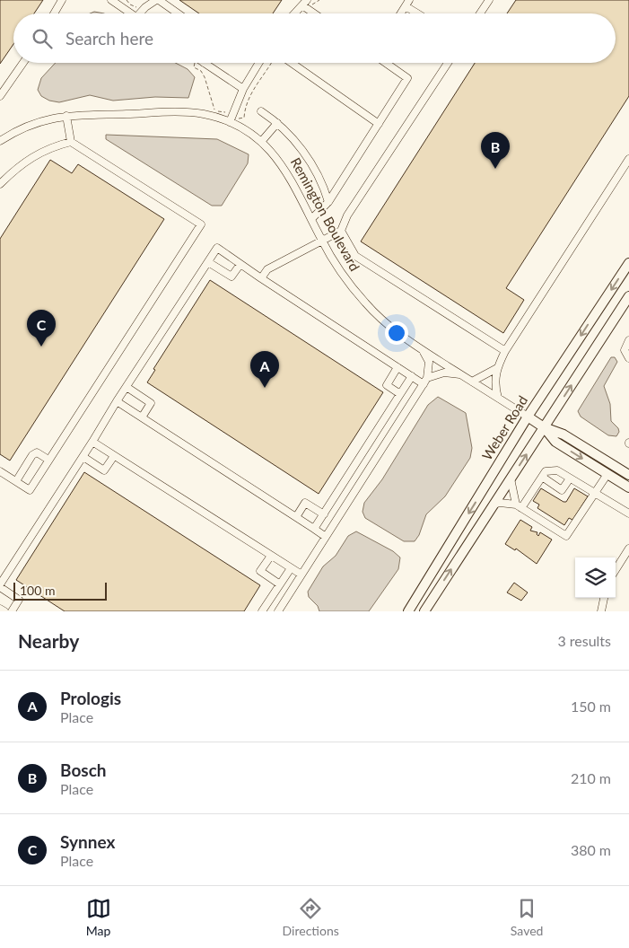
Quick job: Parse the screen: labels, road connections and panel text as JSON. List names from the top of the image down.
{
  "streets": {
    "main road": ["Remington Boulevard", "Weber Road"]
  },
  "crossings": [
    ["Remington Boulevard", "Weber Road"]
  ],
  "scale_bar": "100 m",
  "page": {
    "search": "Search here",
    "pins": ["B", "C", "A"],
    "scale": "100 m",
    "heading": ["Nearby", "3 results"],
    "list": [
      {
        "mark": "A",
        "name": "Prologis",
        "note": "Place",
        "value": "150 m"
      },
      {
        "mark": "B",
        "name": "Bosch",
        "note": "Place",
        "value": "210 m"
      },
      {
        "mark": "C",
        "name": "Synnex",
        "note": "Place",
        "value": "380 m"
      }
    ],
    "nav": ["Map", "Directions", "Saved"]
  }
}
